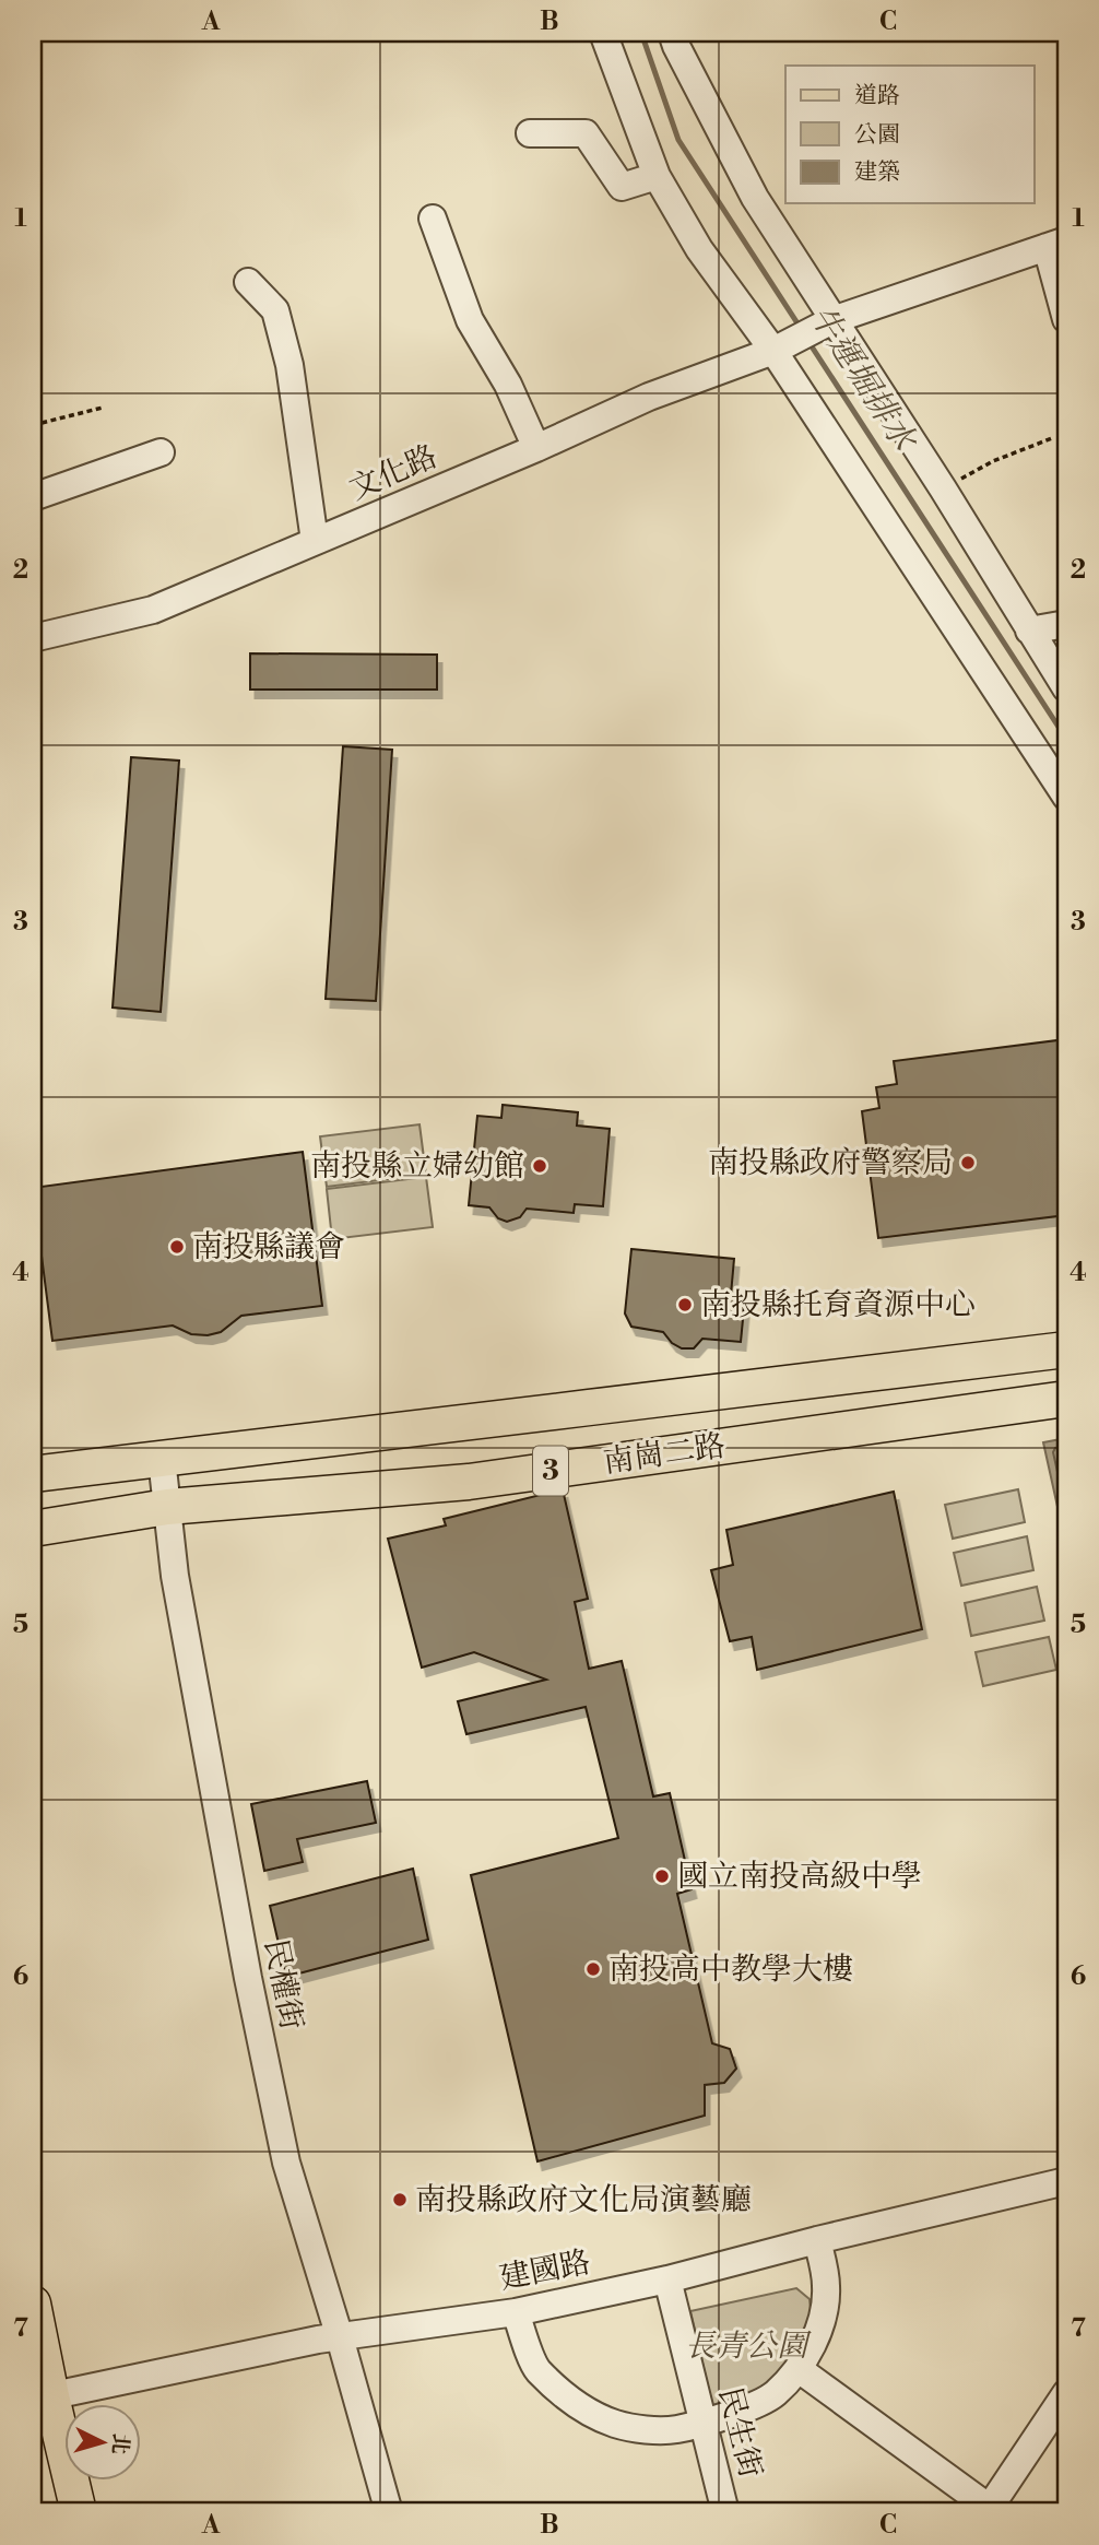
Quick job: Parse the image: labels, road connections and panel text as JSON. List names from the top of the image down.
{
  "streets": {
    "main road": ["南崗二路", "3"],
    "street": [
      "文化路",
      "民權街",
      "建國路",
      "民生街"
    ]
  },
  "crossings": [
    ["南崗二路", "民權街"],
    ["民權街", "建國路"],
    ["建國路", "民生街"]
  ],
  "water": ["牛運堀排水"],
  "parks": ["長青公園"],
  "places": [
    "南投縣政府警察局",
    "南投縣立婦幼館",
    "南投縣議會",
    "南投縣托育資源中心",
    "國立南投高級中學",
    "南投高中教學大樓",
    "南投縣政府文化局演藝廳"
  ],
  "legend": ["道路", "公園", "建築"],
  "north": "right",
  "grid": {
    "columns": ["A", "B", "C"],
    "rows": [
      "1",
      "2",
      "3",
      "4",
      "5",
      "6",
      "7"
    ]
  }
}
